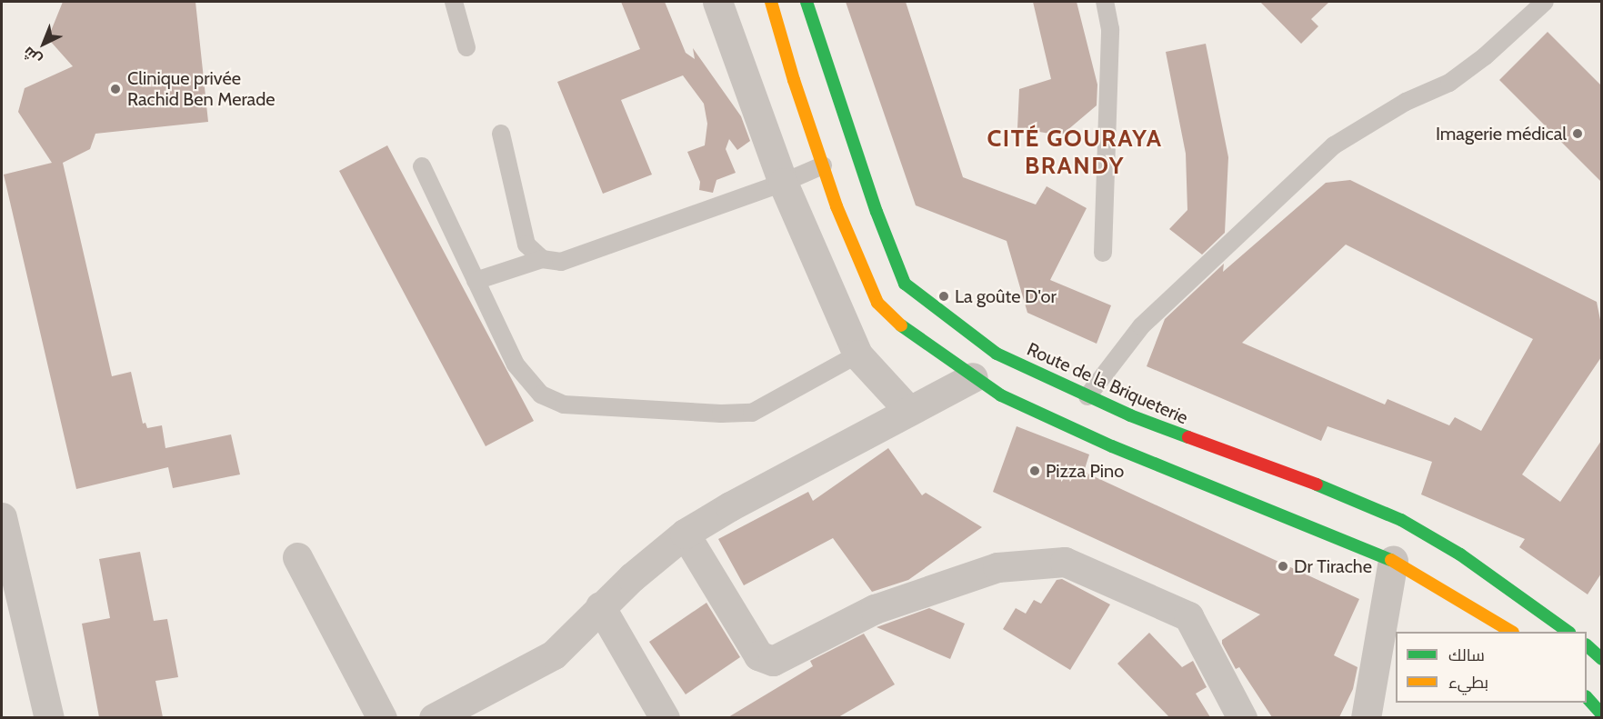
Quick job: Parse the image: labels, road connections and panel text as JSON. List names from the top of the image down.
{
  "streets": {
    "street": ["Route de la Briqueterie"]
  },
  "districts": ["CITÉ GOURAYA BRANDY"],
  "places": [
    "Clinique privée Rachid Ben Merade",
    "Imagerie médical",
    "La goûte D'or",
    "Pizza Pino",
    "Dr Tirache"
  ],
  "legend": ["سالك", "بطيء"],
  "north": "bottom left"
}
